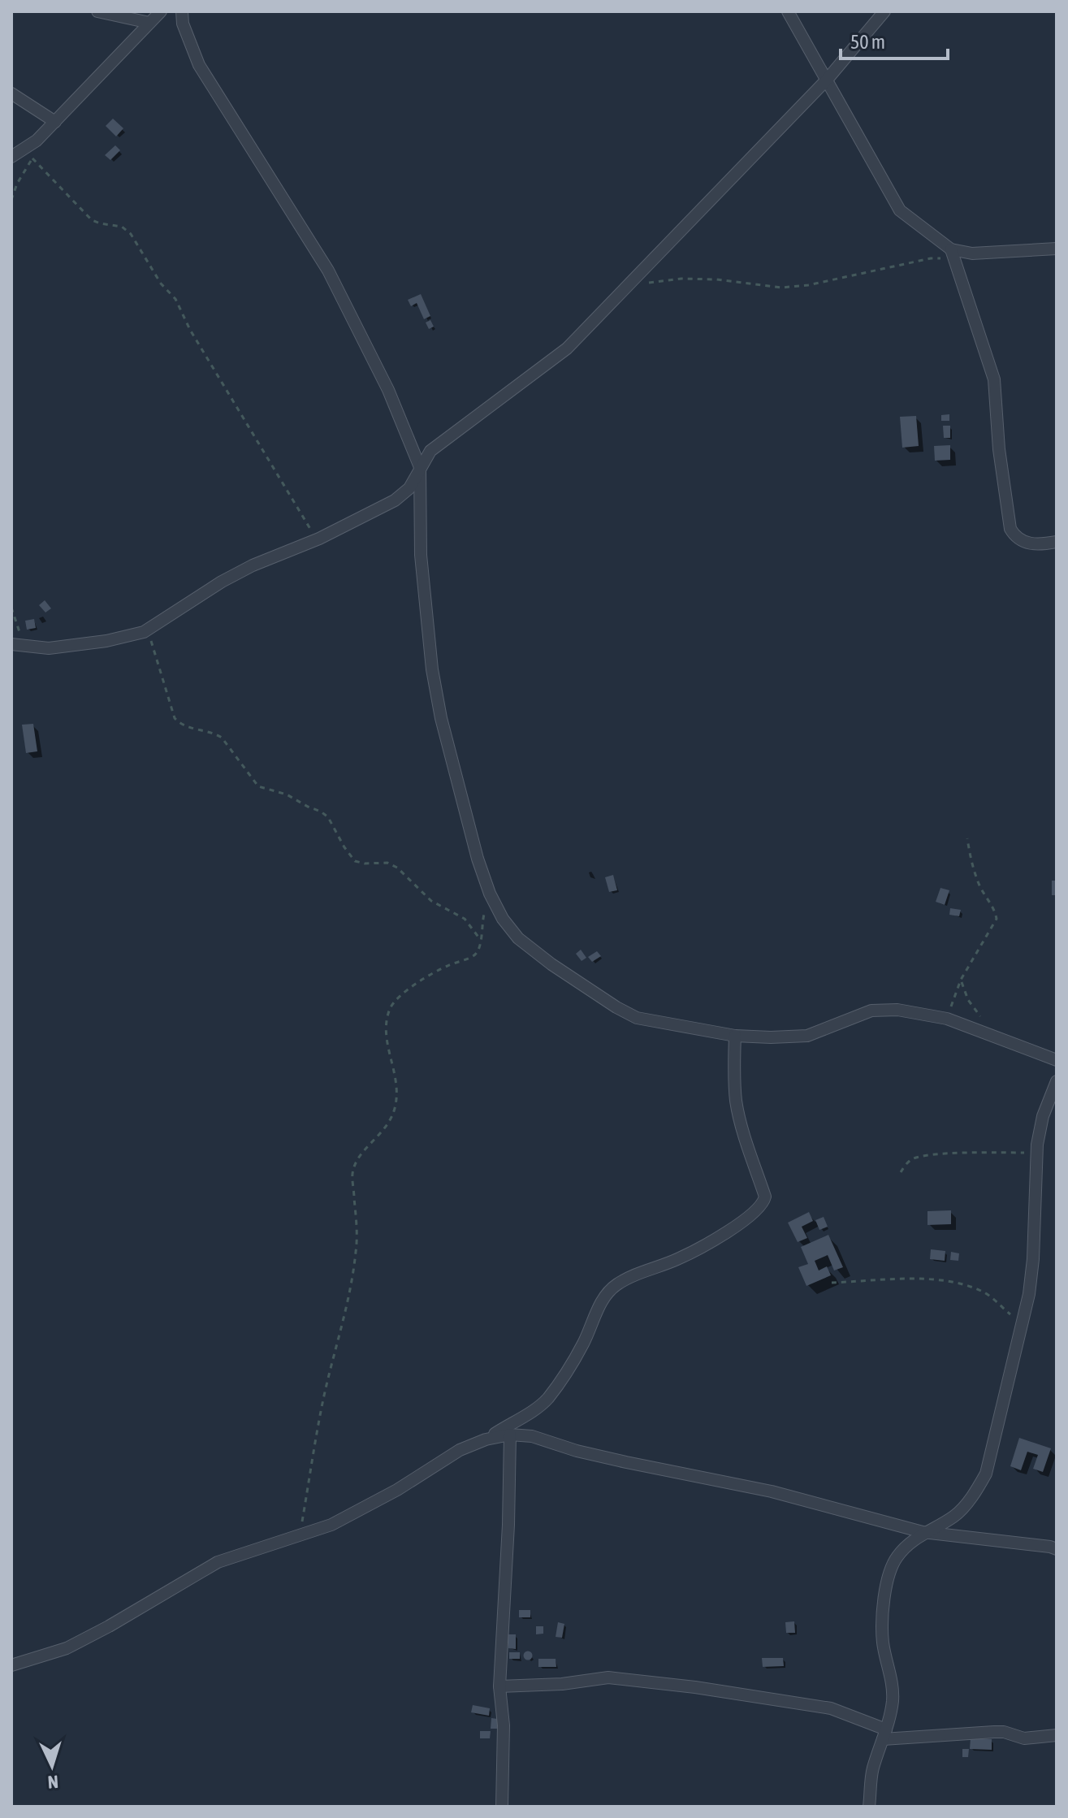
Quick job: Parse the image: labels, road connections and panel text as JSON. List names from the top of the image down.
{
  "scale_bar": "50 m",
  "north": "bottom"
}
